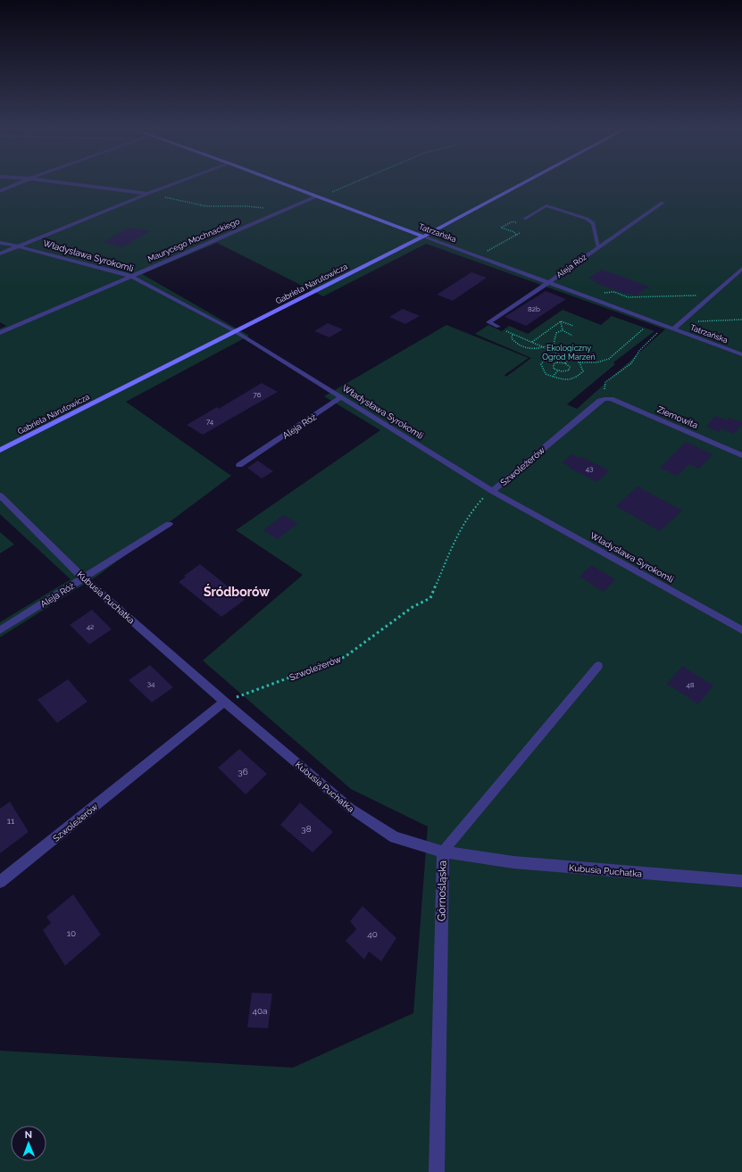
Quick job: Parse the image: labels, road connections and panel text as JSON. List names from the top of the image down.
{
  "streets": {
    "street": [
      "Tatrzańska",
      "Maurycego Mochnackiego",
      "Władysława Syrokomli",
      "Aleja Róż",
      "Gabriela Narutowicza",
      "Ziemowita",
      "Szwoleżerów",
      "Kubusia Puchatka",
      "Górnośląska"
    ]
  },
  "crossings": [
    ["Tatrzańska", "Maurycego Mochnackiego"],
    ["Tatrzańska", "Aleja Róż"],
    ["Tatrzańska", "Gabriela Narutowicza"],
    ["Maurycego Mochnackiego", "Władysława Syrokomli"],
    ["Władysława Syrokomli", "Aleja Róż"],
    ["Władysława Syrokomli", "Gabriela Narutowicza"],
    ["Władysława Syrokomli", "Szwoleżerów"],
    ["Aleja Róż", "Kubusia Puchatka"],
    ["Ziemowita", "Szwoleżerów"],
    ["Szwoleżerów", "Kubusia Puchatka"],
    ["Kubusia Puchatka", "Górnośląska"]
  ],
  "districts": ["Śródborów"],
  "parks": ["Ekologiczny Ogród Marzeń"],
  "house_numbers": [
    "82b",
    "76",
    "74",
    "43",
    "42",
    "34",
    "48",
    "36",
    "11",
    "38",
    "10",
    "40",
    "40a"
  ],
  "north": "top"
}
